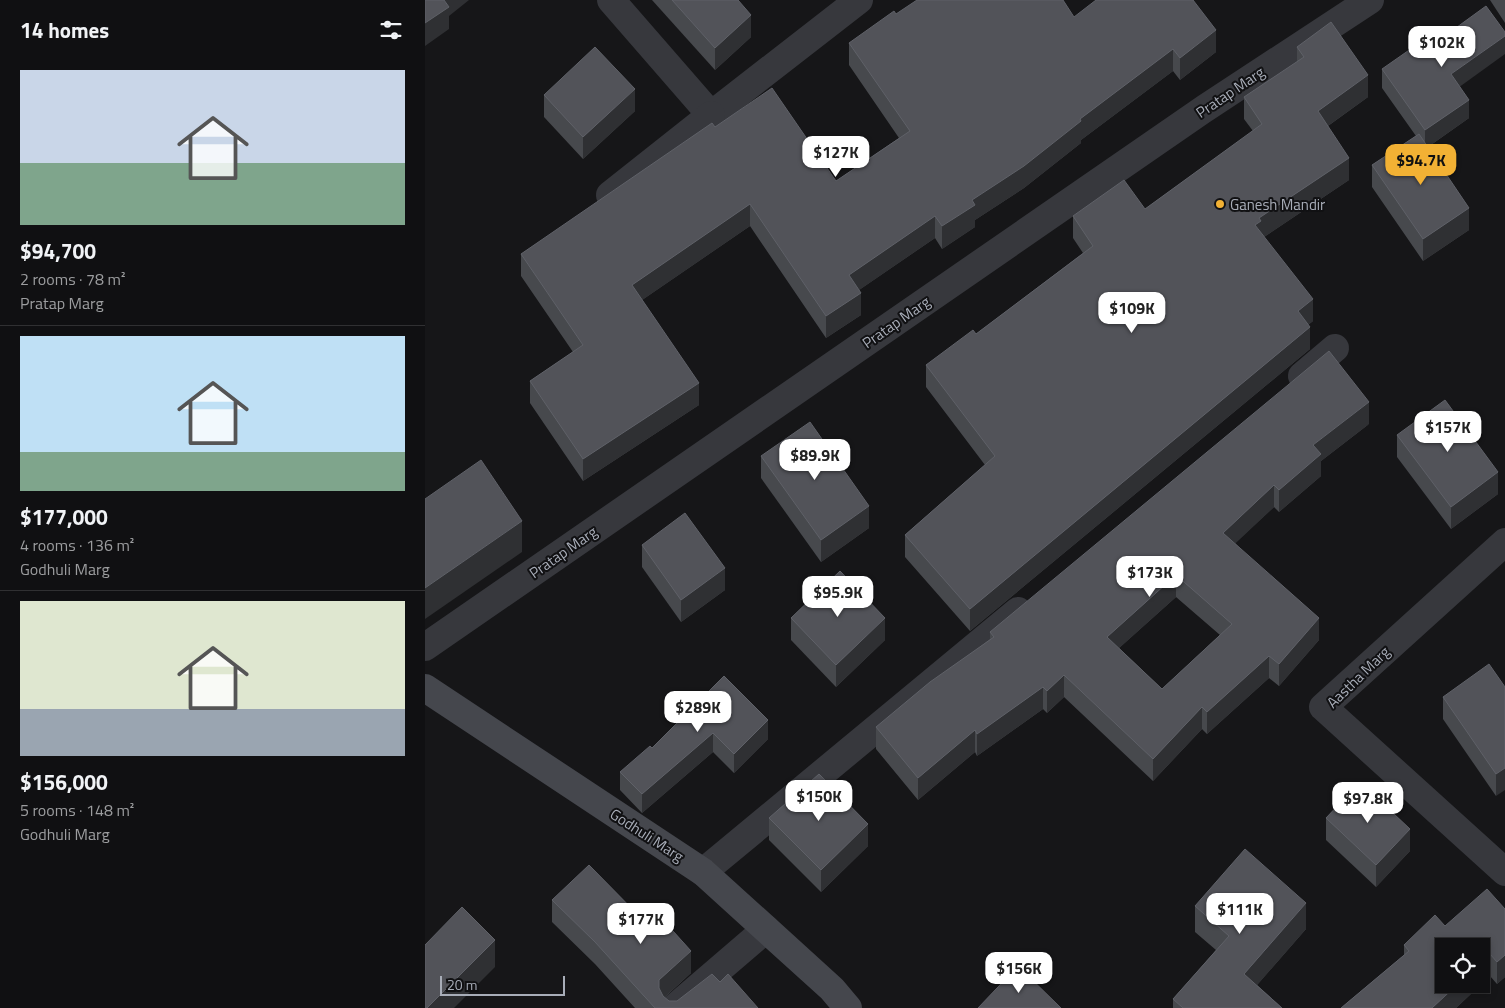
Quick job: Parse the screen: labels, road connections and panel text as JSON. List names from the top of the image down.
{
  "streets": {
    "main road": ["Godhuli Marg"],
    "street": ["Pratap Marg", "Aastha Marg"]
  },
  "places": ["Ganesh Mandir"],
  "scale_bar": "20 m",
  "page": {
    "heading": "14 homes",
    "price": [
      "$102K",
      "$127K",
      "$94.7K",
      "$109K",
      "$157K",
      "$89.9K",
      "$173K",
      "$95.9K",
      "$289K",
      "$150K",
      "$97.8K",
      "$111K",
      "$177K",
      "$156K"
    ],
    "list": [
      {
        "name": "$94,700",
        "note": "2 rooms · 78 m² · Pratap Marg"
      },
      {
        "name": "$177,000",
        "note": "4 rooms · 136 m² · Godhuli Marg"
      },
      {
        "name": "$156,000",
        "note": "5 rooms · 148 m² · Godhuli Marg"
      }
    ],
    "scale": "20 m"
  }
}
